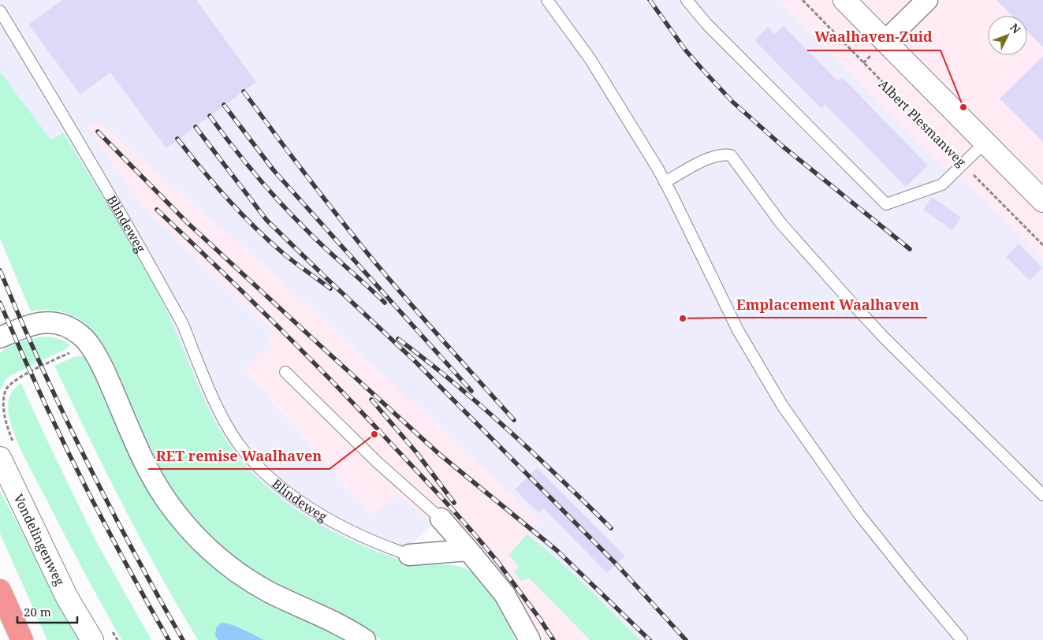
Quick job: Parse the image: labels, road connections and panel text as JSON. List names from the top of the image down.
{
  "streets": {
    "street": ["Blindeweg", "Vondelingenweg"],
    "path": ["Albert Plesmanweg"]
  },
  "places": ["Waalhaven-Zuid", "Emplacement Waalhaven", "RET remise Waalhaven"],
  "scale_bar": "20 m",
  "north": "top right"
}
